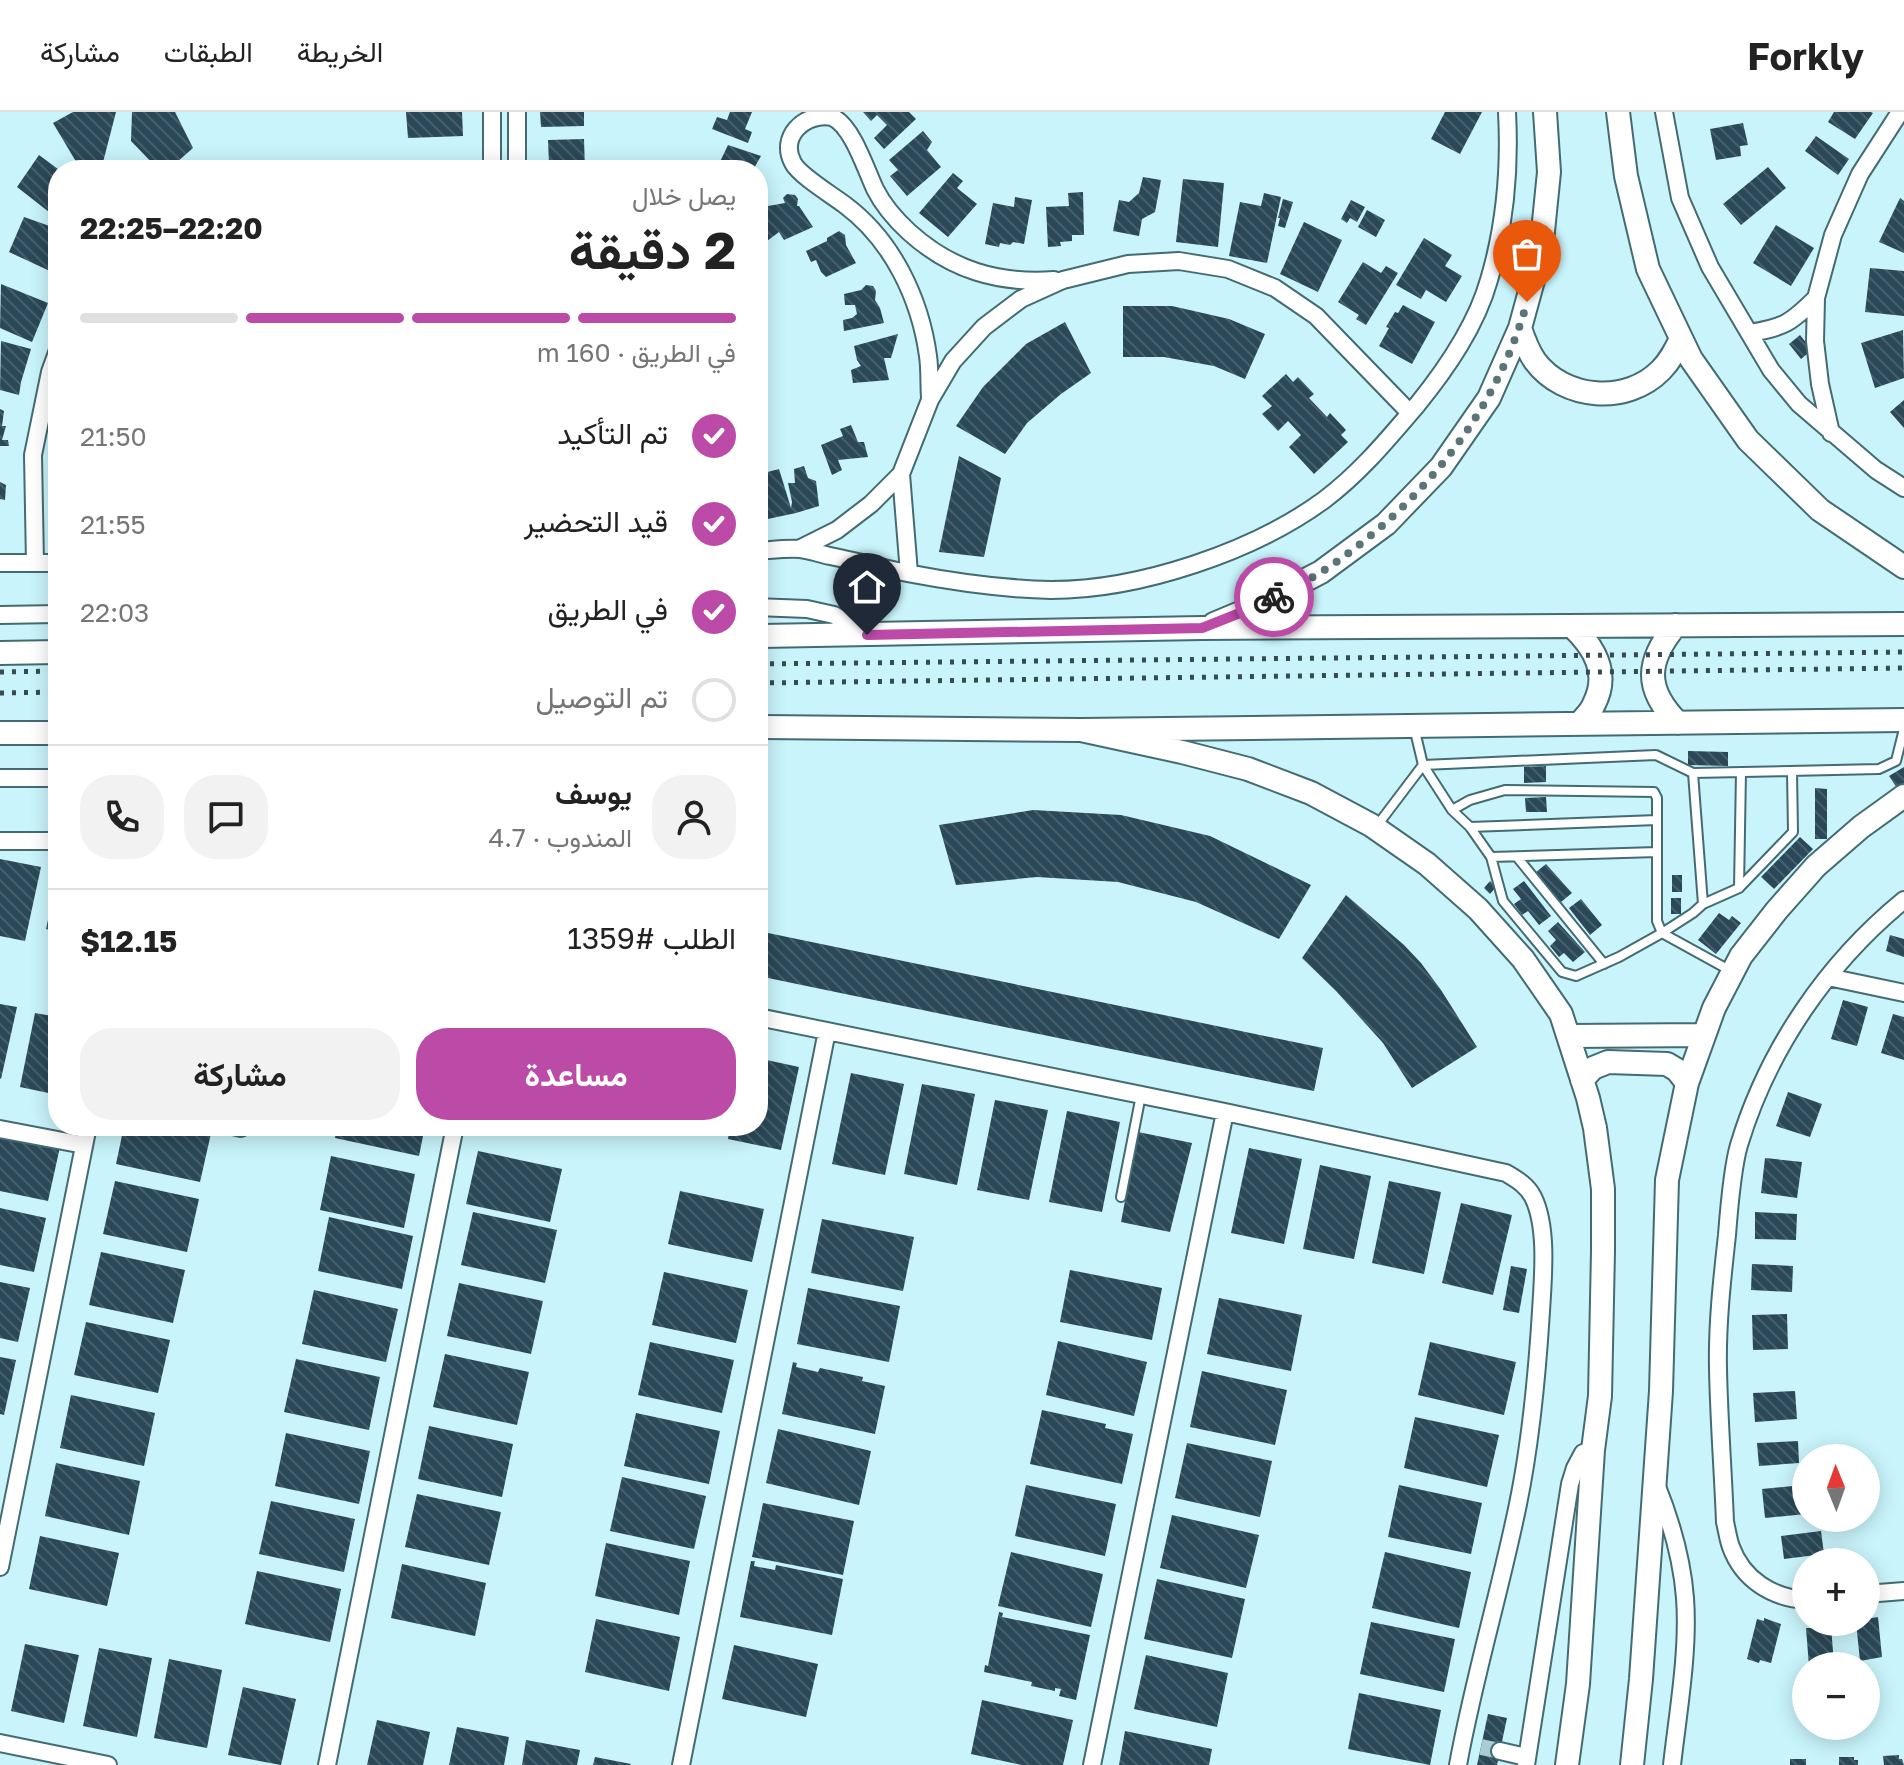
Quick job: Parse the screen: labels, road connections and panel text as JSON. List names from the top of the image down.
{
  "north": "top",
  "page": {
    "header": "Forkly",
    "nav": ["الخريطة", "الطبقات", "مشاركة"],
    "heading": ["2 دقيقة", "يصل خلال", "22:20–22:25"],
    "panel": [
      "يوسف",
      "المندوب · 4.7",
      "الطلب #1359",
      "$12.15"
    ],
    "bar": "في الطريق · 160 m",
    "list": [
      ["تم التأكيد", "21:50"],
      ["قيد التحضير", "21:55"],
      ["في الطريق", "22:03"],
      "تم التوصيل"
    ],
    "buttons": ["مساعدة", "مشاركة"],
    "map_buttons": ["+", "−"]
  }
}
